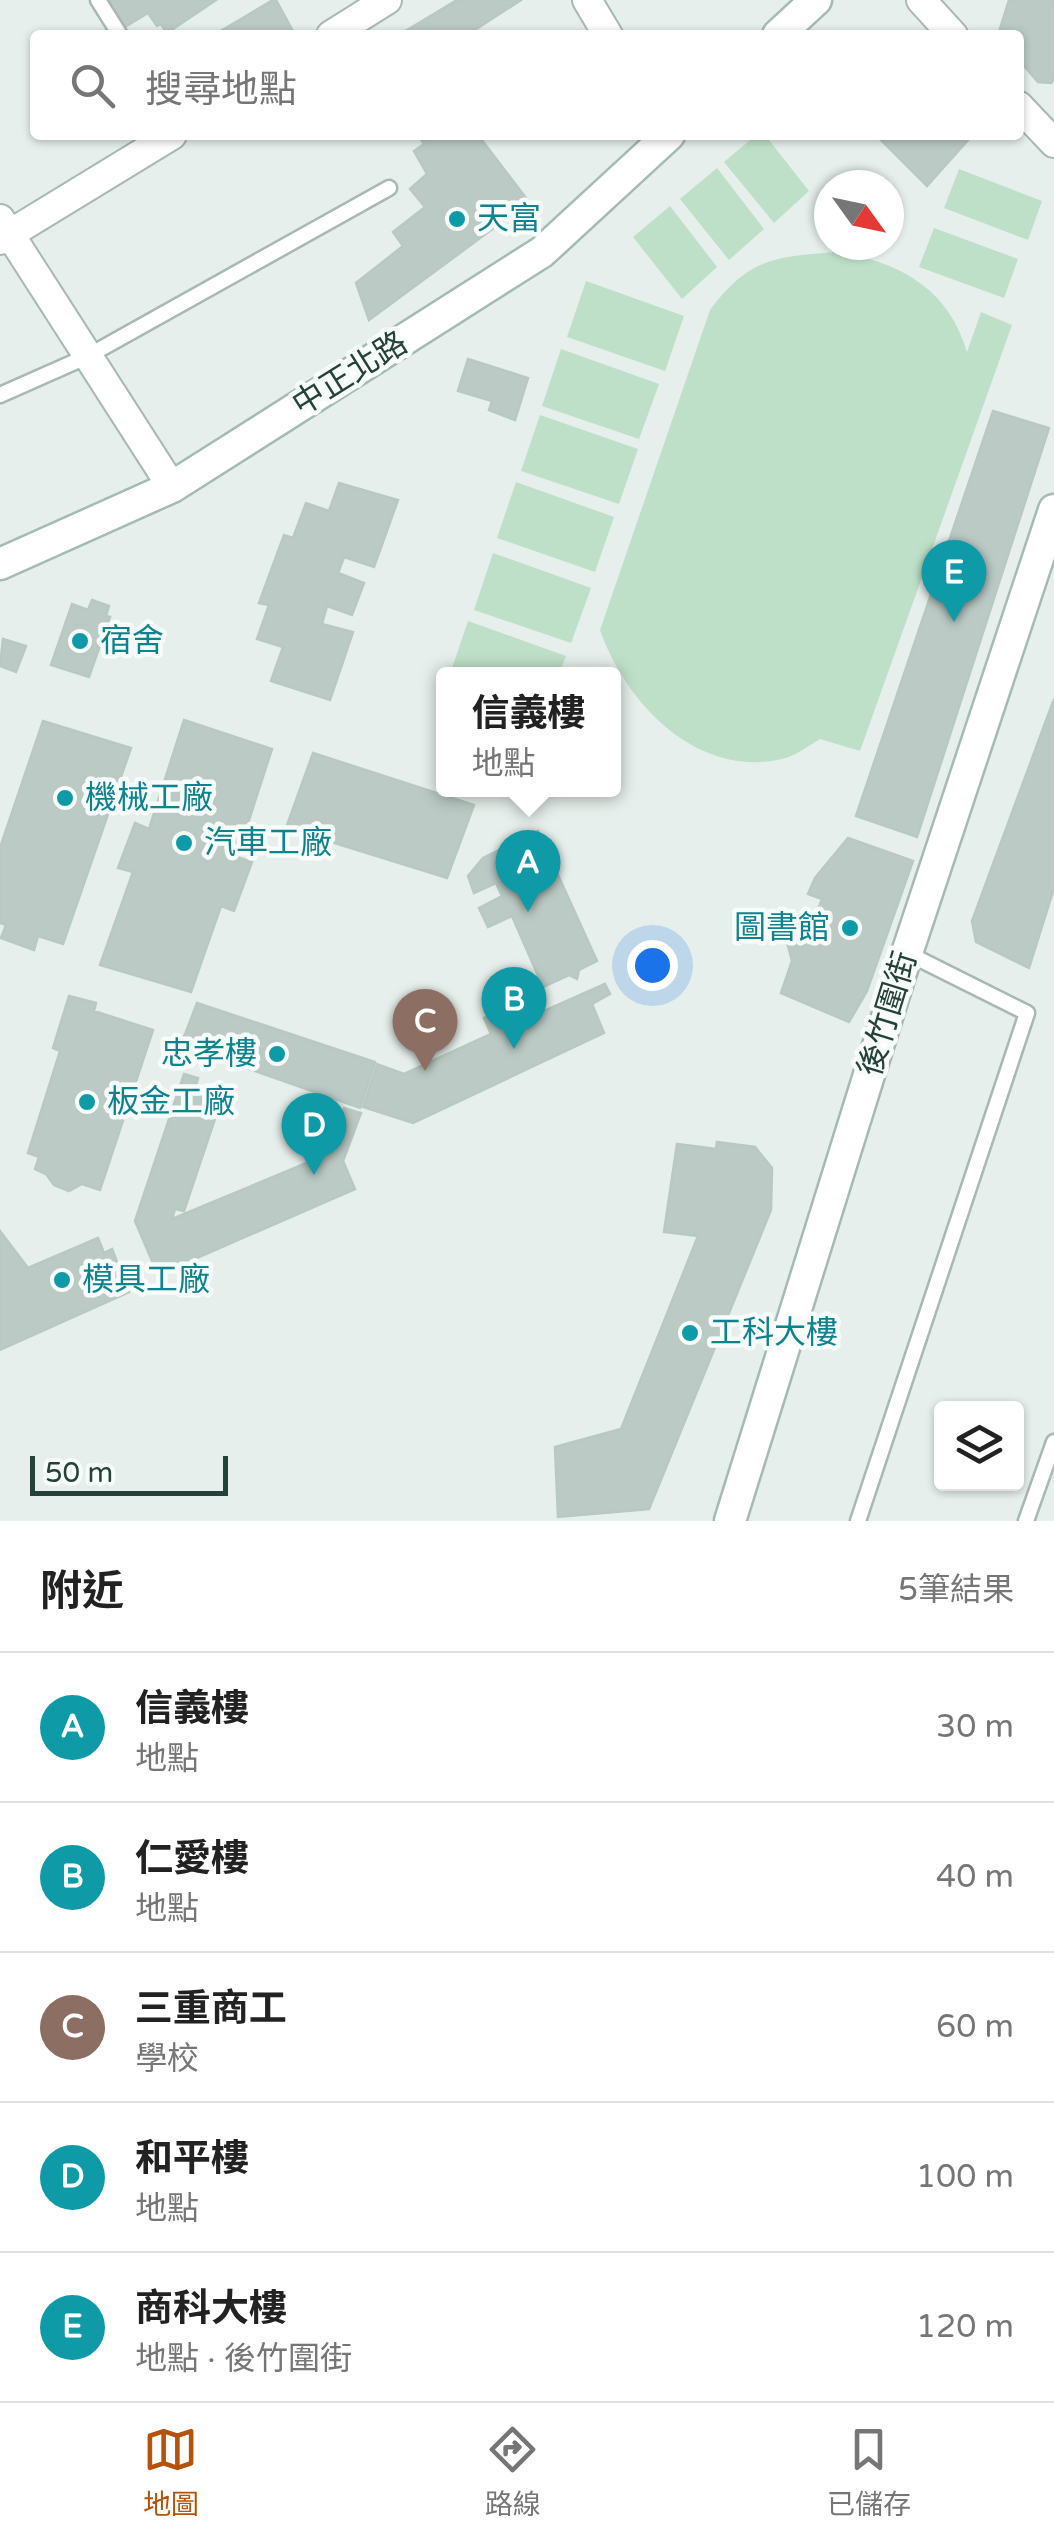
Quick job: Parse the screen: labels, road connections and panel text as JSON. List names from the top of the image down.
{
  "streets": {
    "street": ["中正北路", "後竹圍街"]
  },
  "places": [
    "天富",
    "宿舍",
    "機械工廠",
    "汽車工廠",
    "圖書館",
    "忠孝樓",
    "板金工廠",
    "模具工廠",
    "工科大樓"
  ],
  "scale_bar": "50 m",
  "north": "bottom right",
  "page": {
    "search": "搜尋地點",
    "pins": [
      "E",
      "A",
      "B",
      "C",
      "D"
    ],
    "popup": ["信義樓", "地點"],
    "scale": "50 m",
    "heading": ["附近", "5筆結果"],
    "list": [
      {
        "mark": "A",
        "name": "信義樓",
        "note": "地點",
        "value": "30 m"
      },
      {
        "mark": "B",
        "name": "仁愛樓",
        "note": "地點",
        "value": "40 m"
      },
      {
        "mark": "C",
        "name": "三重商工",
        "note": "學校",
        "value": "60 m"
      },
      {
        "mark": "D",
        "name": "和平樓",
        "note": "地點",
        "value": "100 m"
      },
      {
        "mark": "E",
        "name": "商科大樓",
        "note": "地點 · 後竹圍街",
        "value": "120 m"
      }
    ],
    "nav": ["地圖", "路線", "已儲存"]
  }
}
